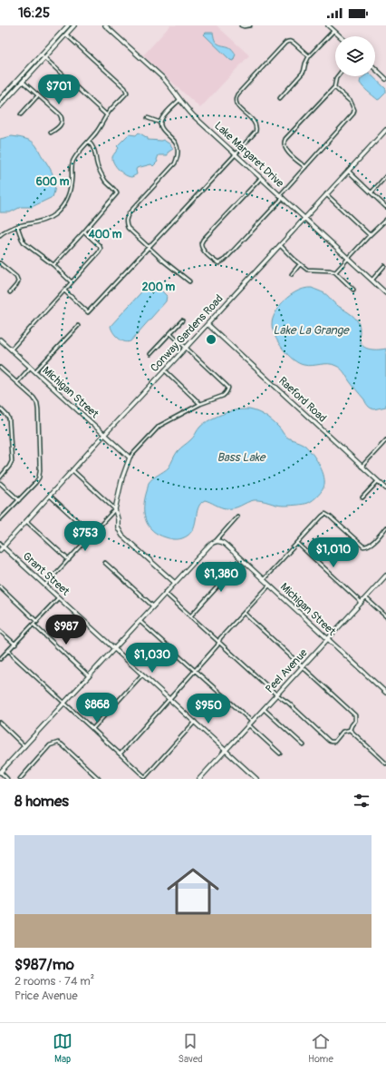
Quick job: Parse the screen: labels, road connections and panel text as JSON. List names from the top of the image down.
{
  "streets": {
    "street": [
      "Lake Margaret Drive",
      "Conway Gardens Road",
      "Michigan Street",
      "Raeford Road",
      "Grant Street",
      "Peel Avenue"
    ]
  },
  "crossings": [
    ["Lake Margaret Drive", "Conway Gardens Road"],
    ["Conway Gardens Road", "Michigan Street"],
    ["Conway Gardens Road", "Raeford Road"],
    ["Conway Gardens Road", "Grant Street"],
    ["Michigan Street", "Peel Avenue"],
    ["Grant Street", "Peel Avenue"]
  ],
  "water": ["Lake La Grange", "Bass Lake"],
  "page": {
    "status": "16:25",
    "price": [
      "$701",
      "$753",
      "$1,010",
      "$1,380",
      "$987",
      "$1,030",
      "$868",
      "$950"
    ],
    "heading": "8 homes",
    "list": [
      {
        "name": "$987/mo",
        "note": "2 rooms · 74 m² · Price Avenue"
      }
    ],
    "tabs": ["Map", "Saved", "Home"]
  },
  "rings": ["600 m", "400 m", "200 m"]
}
